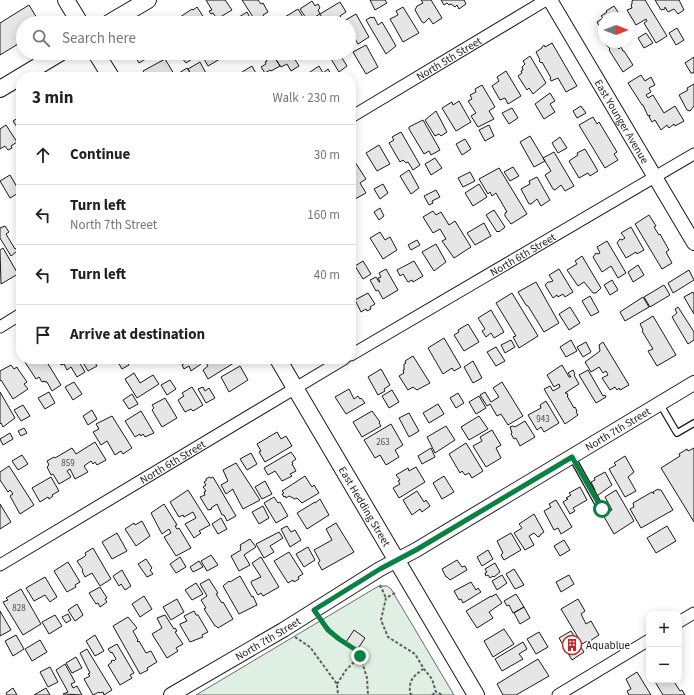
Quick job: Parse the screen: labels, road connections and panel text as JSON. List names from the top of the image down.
{
  "streets": {
    "main road": ["East Hedding Street"],
    "street": [
      "North 5th Street",
      "East Younger Avenue",
      "North 6th Street",
      "North 7th Street"
    ]
  },
  "crossings": [
    ["East Younger Avenue", "North 6th Street"],
    ["North 6th Street", "East Hedding Street"],
    ["North 7th Street", "East Hedding Street"]
  ],
  "places": {
    "building": ["Aquablue"]
  },
  "house_numbers": [
    "943",
    "263",
    "859",
    "828"
  ],
  "north": "right",
  "page": {
    "search": "Search here",
    "heading": ["3 min", "Walk · 230 m"],
    "list": [
      ["Continue", "30 m"],
      ["Turn left", "North 7th Street", "160 m"],
      ["Turn left", "40 m"],
      "Arrive at destination"
    ],
    "map_buttons": ["+", "−"]
  }
}
